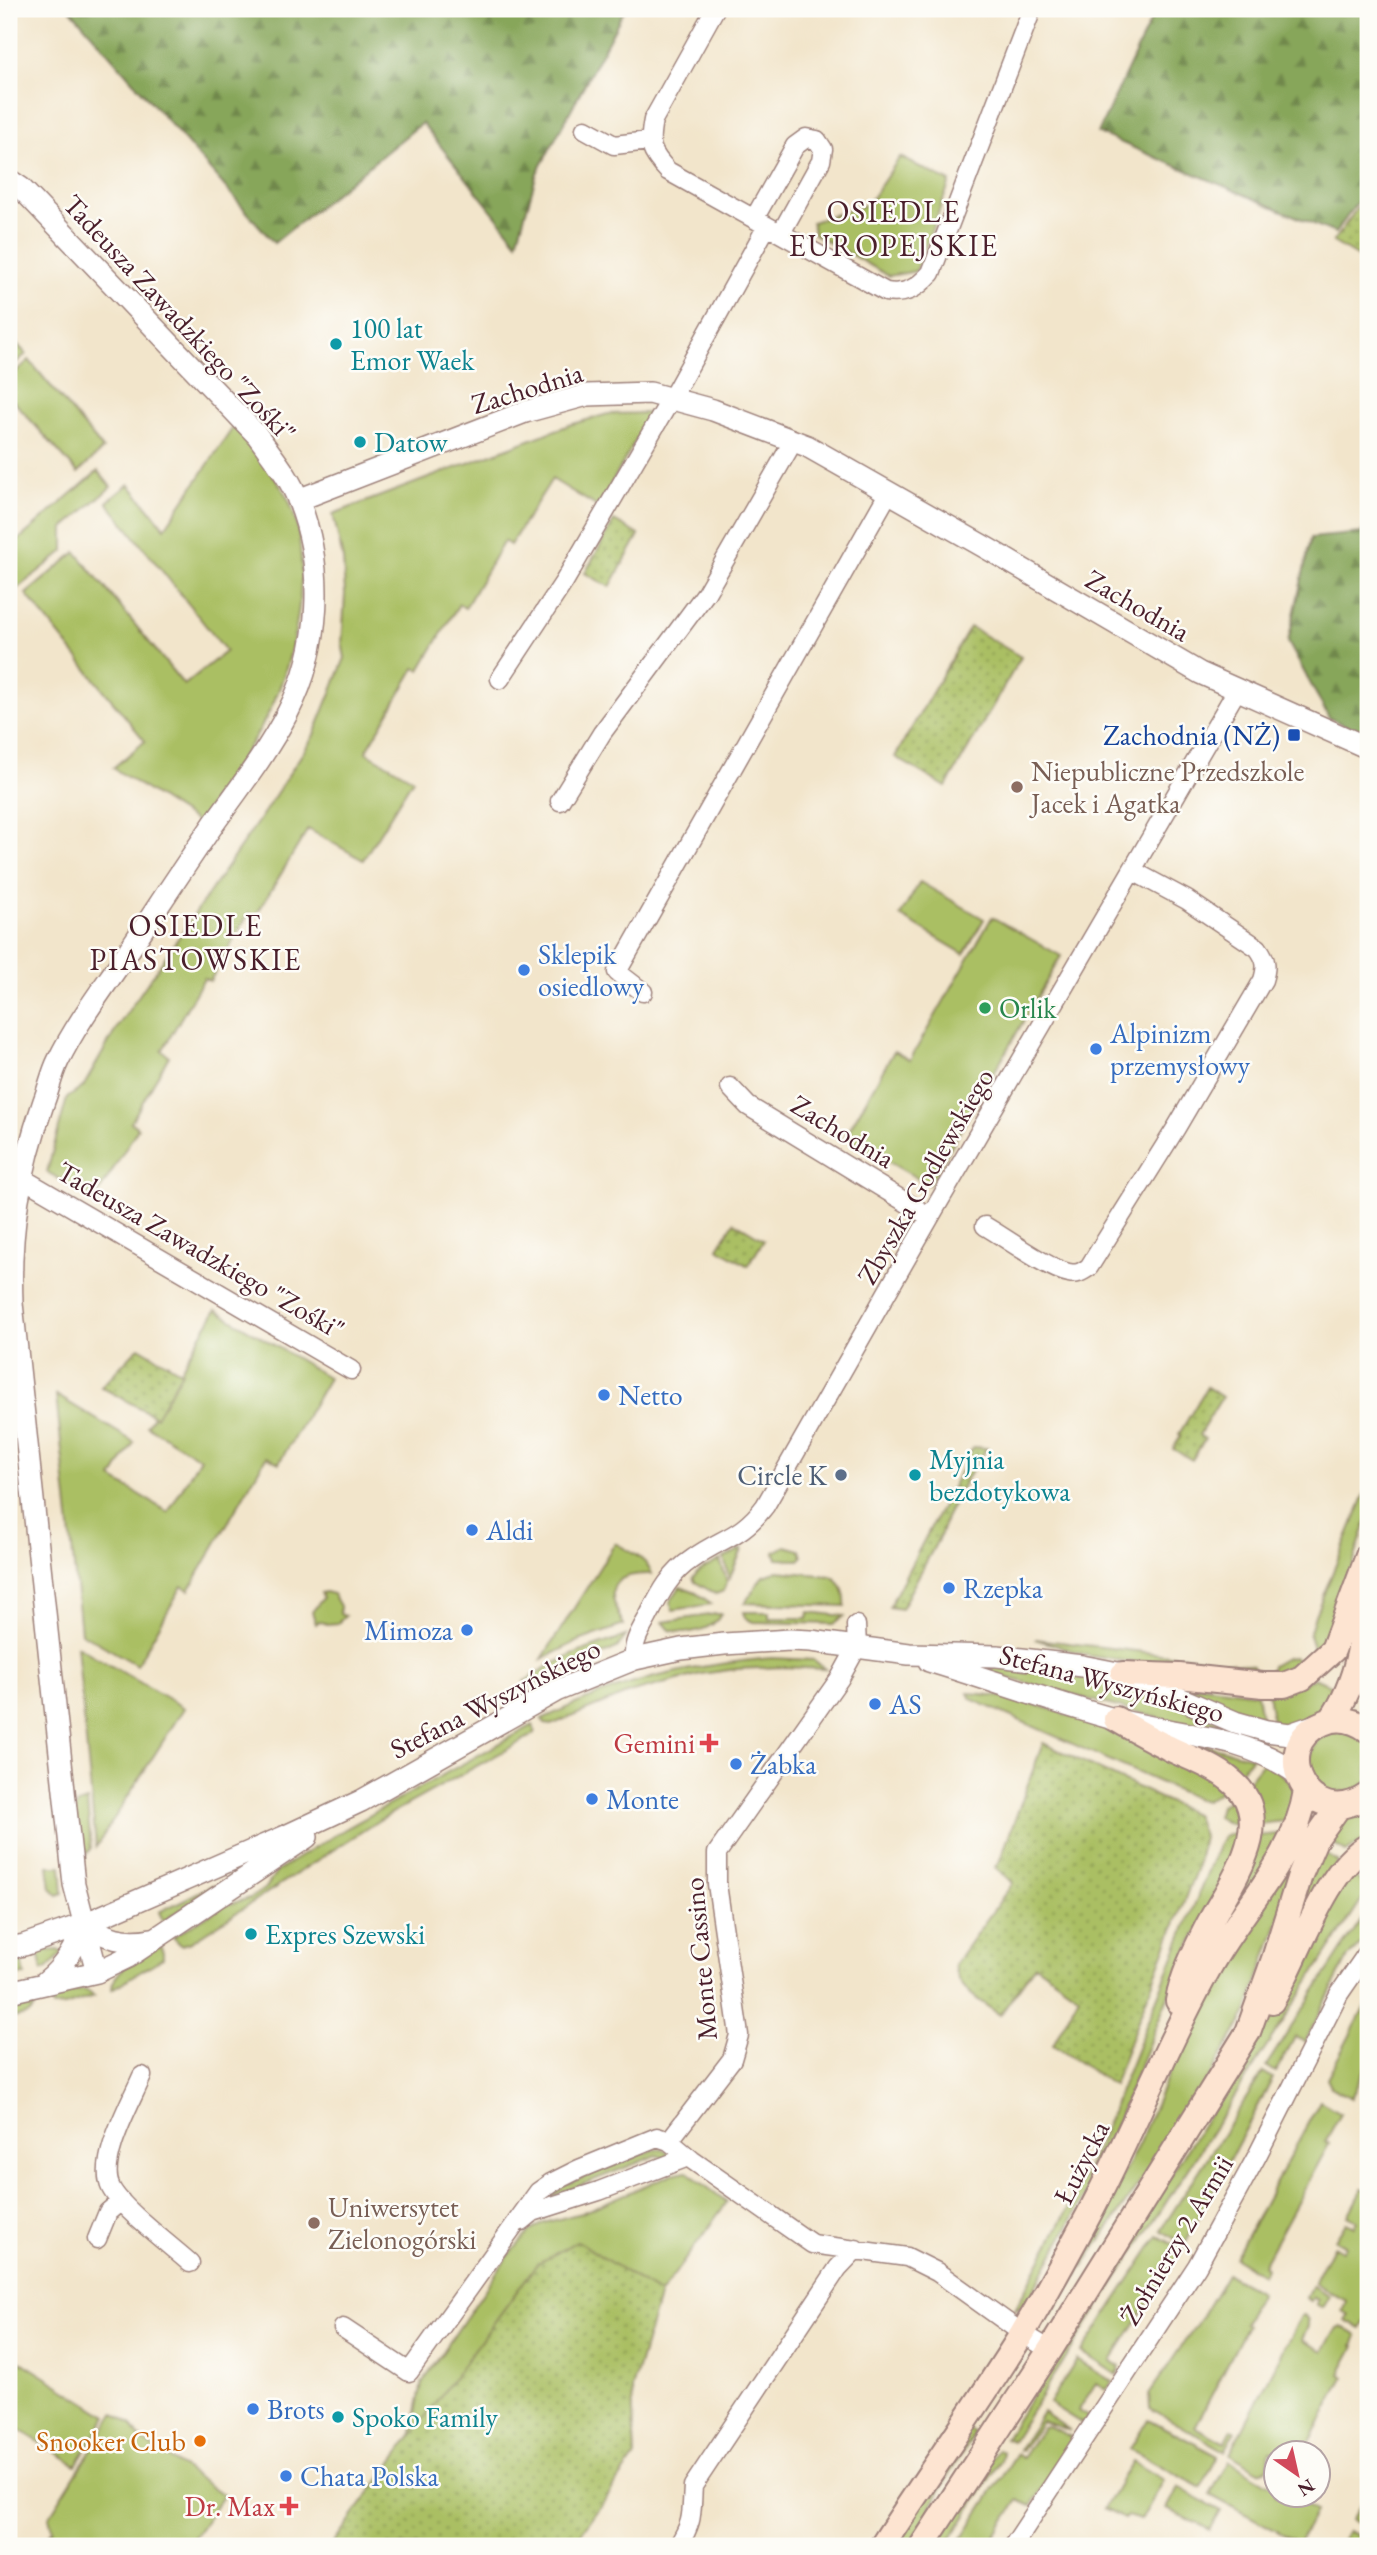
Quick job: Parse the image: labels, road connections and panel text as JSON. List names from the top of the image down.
{
  "streets": {
    "main road": ["Łużycka"],
    "street": [
      "Tadeusza Zawadzkiego \"Zośki\"",
      "Zachodnia",
      "Zbyszka Godlewskiego",
      "Stefana Wyszyńskiego",
      "Monte Cassino",
      "Żołnierzy 2 Armii"
    ]
  },
  "crossings": [
    ["Tadeusza Zawadzkiego \"Zośki\"", "Zachodnia"],
    ["Tadeusza Zawadzkiego \"Zośki\"", "Stefana Wyszyńskiego"],
    ["Zachodnia", "Zbyszka Godlewskiego"],
    ["Zbyszka Godlewskiego", "Stefana Wyszyńskiego"],
    ["Stefana Wyszyńskiego", "Monte Cassino"],
    ["Stefana Wyszyńskiego", "Łużycka"]
  ],
  "districts": ["OSIEDLE EUROPEJSKIE", "OSIEDLE PIASTOWSKIE"],
  "places": {
    "other": [
      "100 lat Emor Waek",
      "Datow",
      "Niepubliczne Przedszkole Jacek i Agatka",
      "Sklepik osiedlowy",
      "Orlik",
      "Alpinizm przemysłowy",
      "Netto",
      "Circle K",
      "Myjnia bezdotykowa",
      "Aldi",
      "Rzepka",
      "Mimoza",
      "AS",
      "Żabka",
      "Monte",
      "Expres Szewski",
      "Uniwersytet Zielonogórski",
      "Brots",
      "Spoko Family",
      "Snooker Club",
      "Chata Polska"
    ],
    "transit": ["Zachodnia (NŻ)"],
    "health": ["Gemini", "Dr. Max"]
  },
  "north": "bottom right"
}
